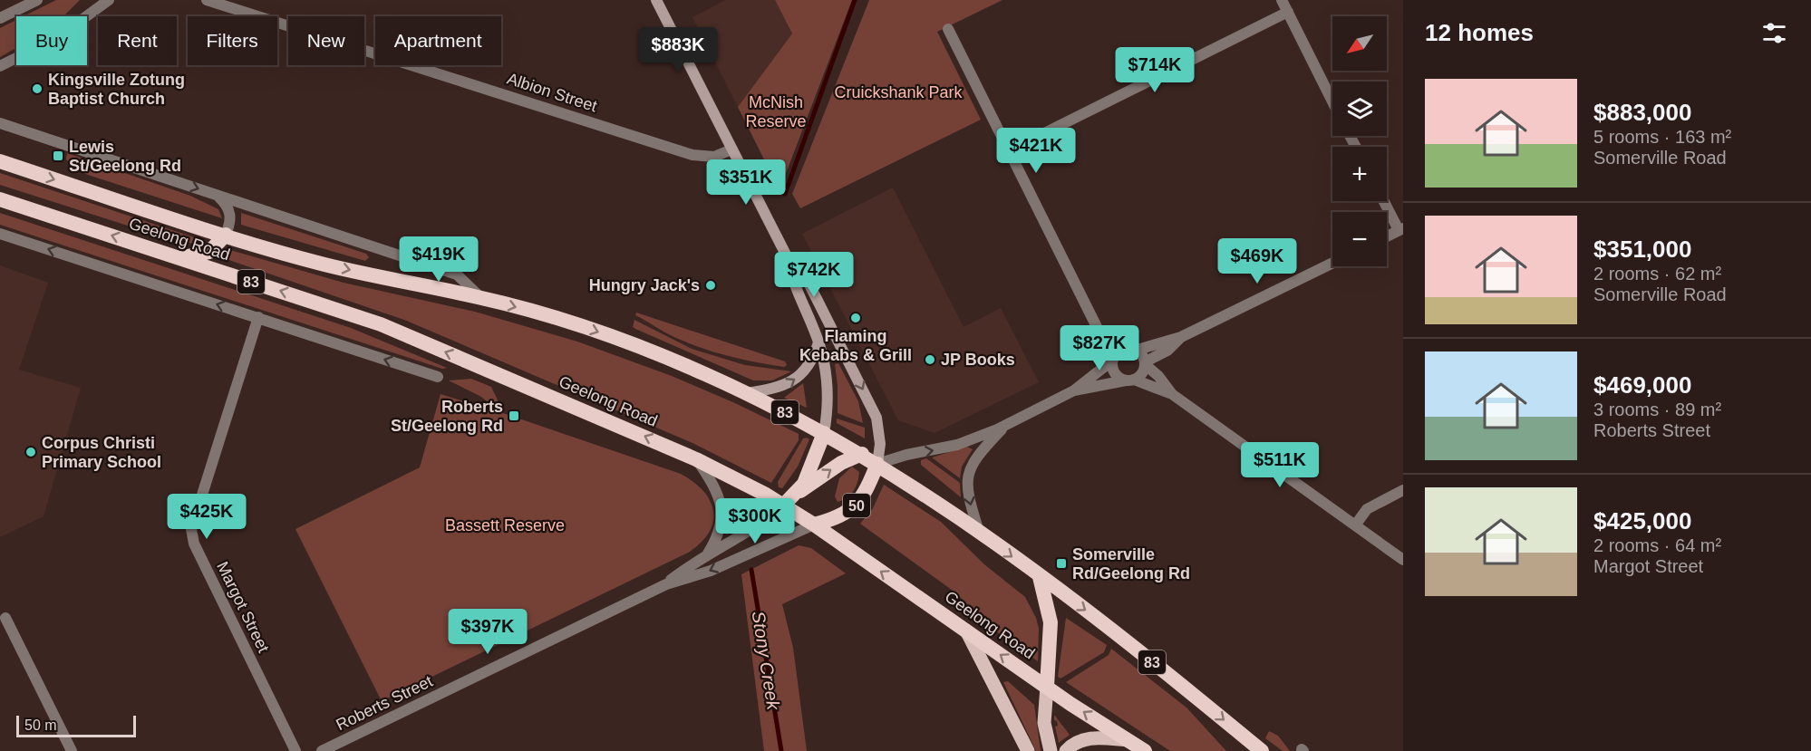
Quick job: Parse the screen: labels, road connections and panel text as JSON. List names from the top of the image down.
{
  "streets": {
    "highway": ["Geelong Road", "83", "50"],
    "street": ["Albion Street", "Margot Street", "Roberts Street"]
  },
  "crossings": [
    ["Albion Street", "50"],
    ["Geelong Road", "50"],
    ["Geelong Road", "Roberts Street"],
    ["50", "Roberts Street"]
  ],
  "water": ["Stony Creek"],
  "parks": ["Cruickshank Park", "McNish Reserve", "Bassett Reserve"],
  "places": {
    "other": [
      "Kingsville Zotung Baptist Church",
      "Hungry Jack's",
      "Flaming Kebabs & Grill",
      "JP Books",
      "Corpus Christi Primary School"
    ],
    "transit": ["Lewis St/Geelong Rd", "Roberts St/Geelong Rd", "Somerville Rd/Geelong Rd"]
  },
  "scale_bar": "50 m",
  "north": "bottom left",
  "page": {
    "heading": "12 homes",
    "map_buttons": ["+", "−"],
    "chip": [
      "Buy",
      "Rent",
      "Filters",
      "New",
      "Apartment"
    ],
    "price": [
      "$883K",
      "$714K",
      "$421K",
      "$351K",
      "$419K",
      "$469K",
      "$742K",
      "$827K",
      "$511K",
      "$425K",
      "$300K",
      "$397K"
    ],
    "list": [
      {
        "name": "$883,000",
        "note": "5 rooms · 163 m² · Somerville Road"
      },
      {
        "name": "$351,000",
        "note": "2 rooms · 62 m² · Somerville Road"
      },
      {
        "name": "$469,000",
        "note": "3 rooms · 89 m² · Roberts Street"
      },
      {
        "name": "$425,000",
        "note": "2 rooms · 64 m² · Margot Street"
      }
    ],
    "scale": "50 m"
  }
}
